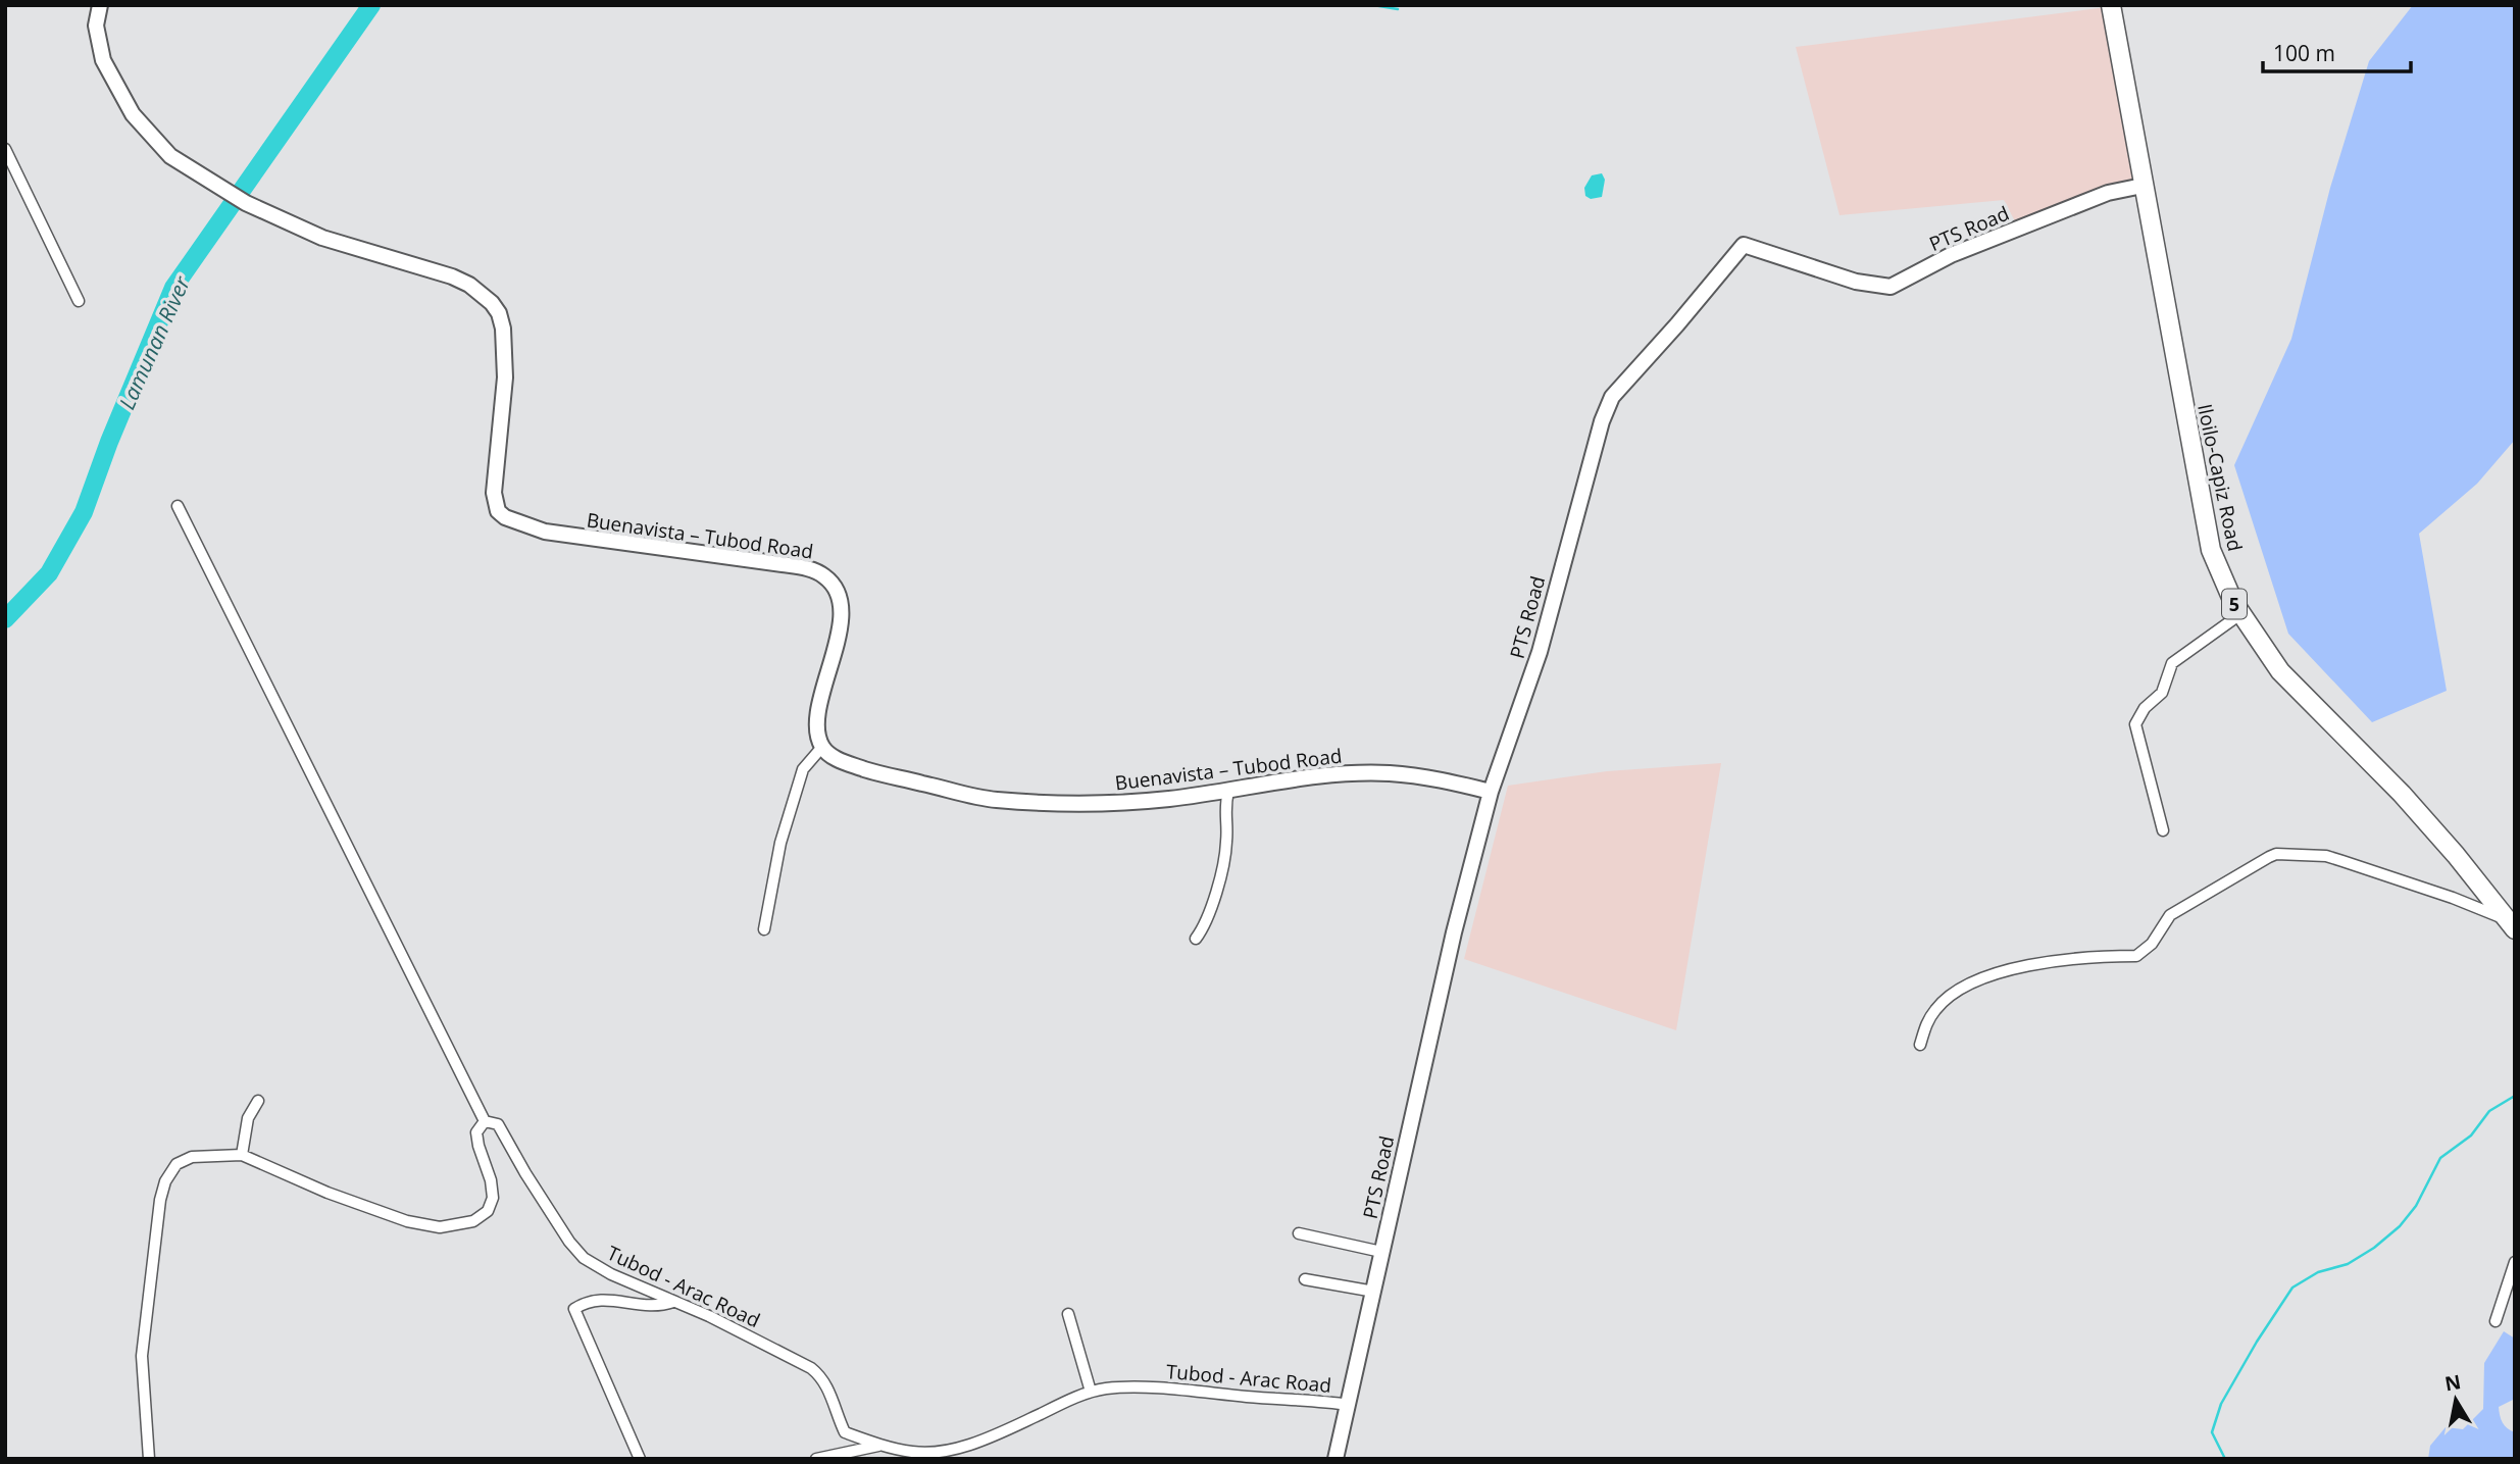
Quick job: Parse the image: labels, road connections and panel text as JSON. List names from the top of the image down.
{
  "streets": {
    "highway": ["Iloilo-Capiz Road", "5"],
    "main road": ["PTS Road", "Buenavista – Tubod Road"],
    "street": ["Tubod - Arac Road"]
  },
  "crossings": [
    ["PTS Road", "Iloilo-Capiz Road"],
    ["PTS Road", "Buenavista – Tubod Road"],
    ["PTS Road", "5"],
    ["PTS Road", "Tubod - Arac Road"],
    ["Iloilo-Capiz Road", "5"]
  ],
  "water": ["Lamunan River"],
  "scale_bar": "100 m",
  "north": "top"
}
